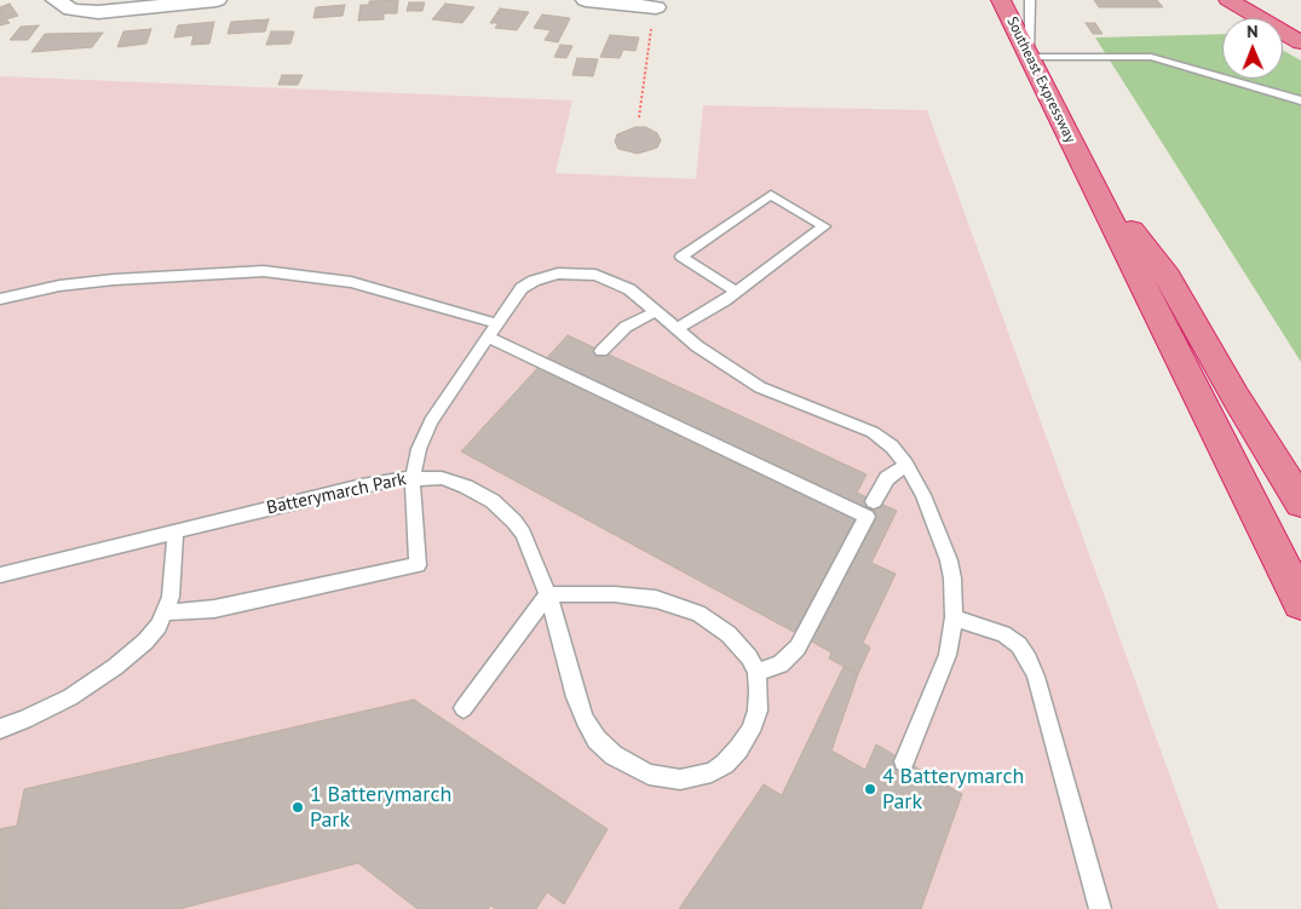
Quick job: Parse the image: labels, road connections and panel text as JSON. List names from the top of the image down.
{
  "streets": {
    "highway": ["Southeast Expressway"],
    "lane": ["Batterymarch Park"]
  },
  "places": ["4 Batterymarch Park", "1 Batterymarch Park"],
  "north": "top"
}
